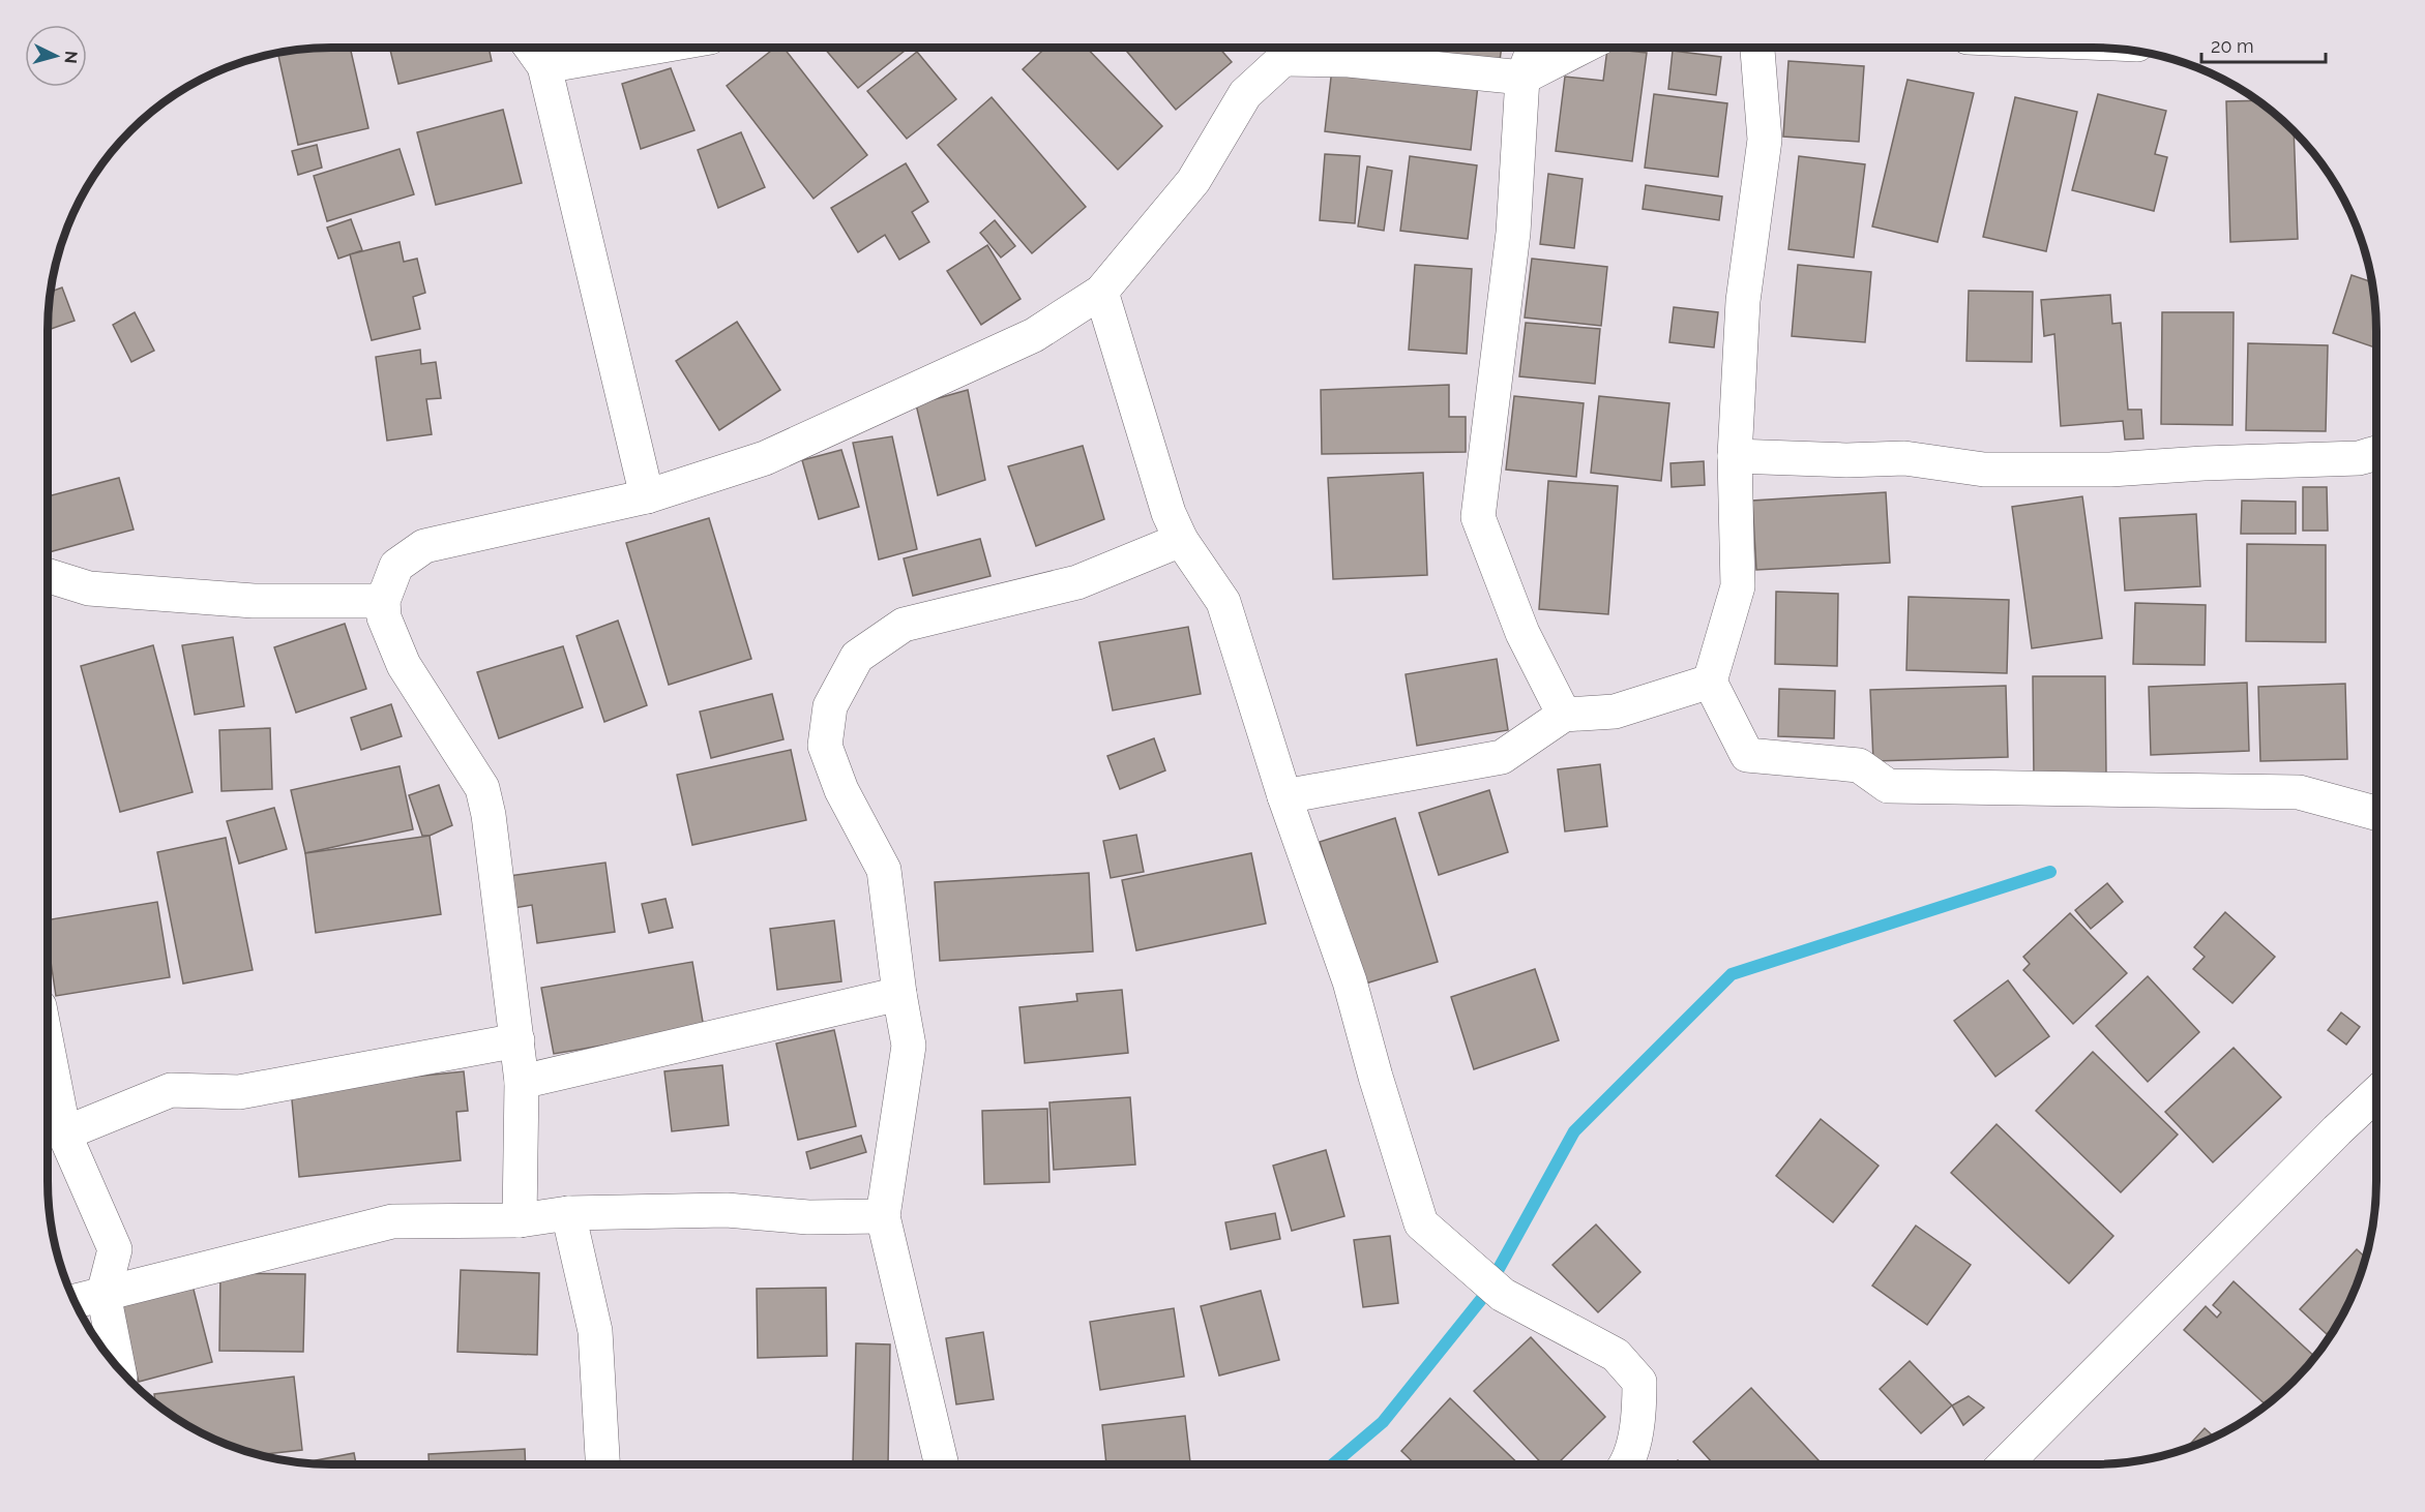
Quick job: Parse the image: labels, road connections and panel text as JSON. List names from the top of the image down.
{
  "scale_bar": "20 m",
  "north": "right"
}
